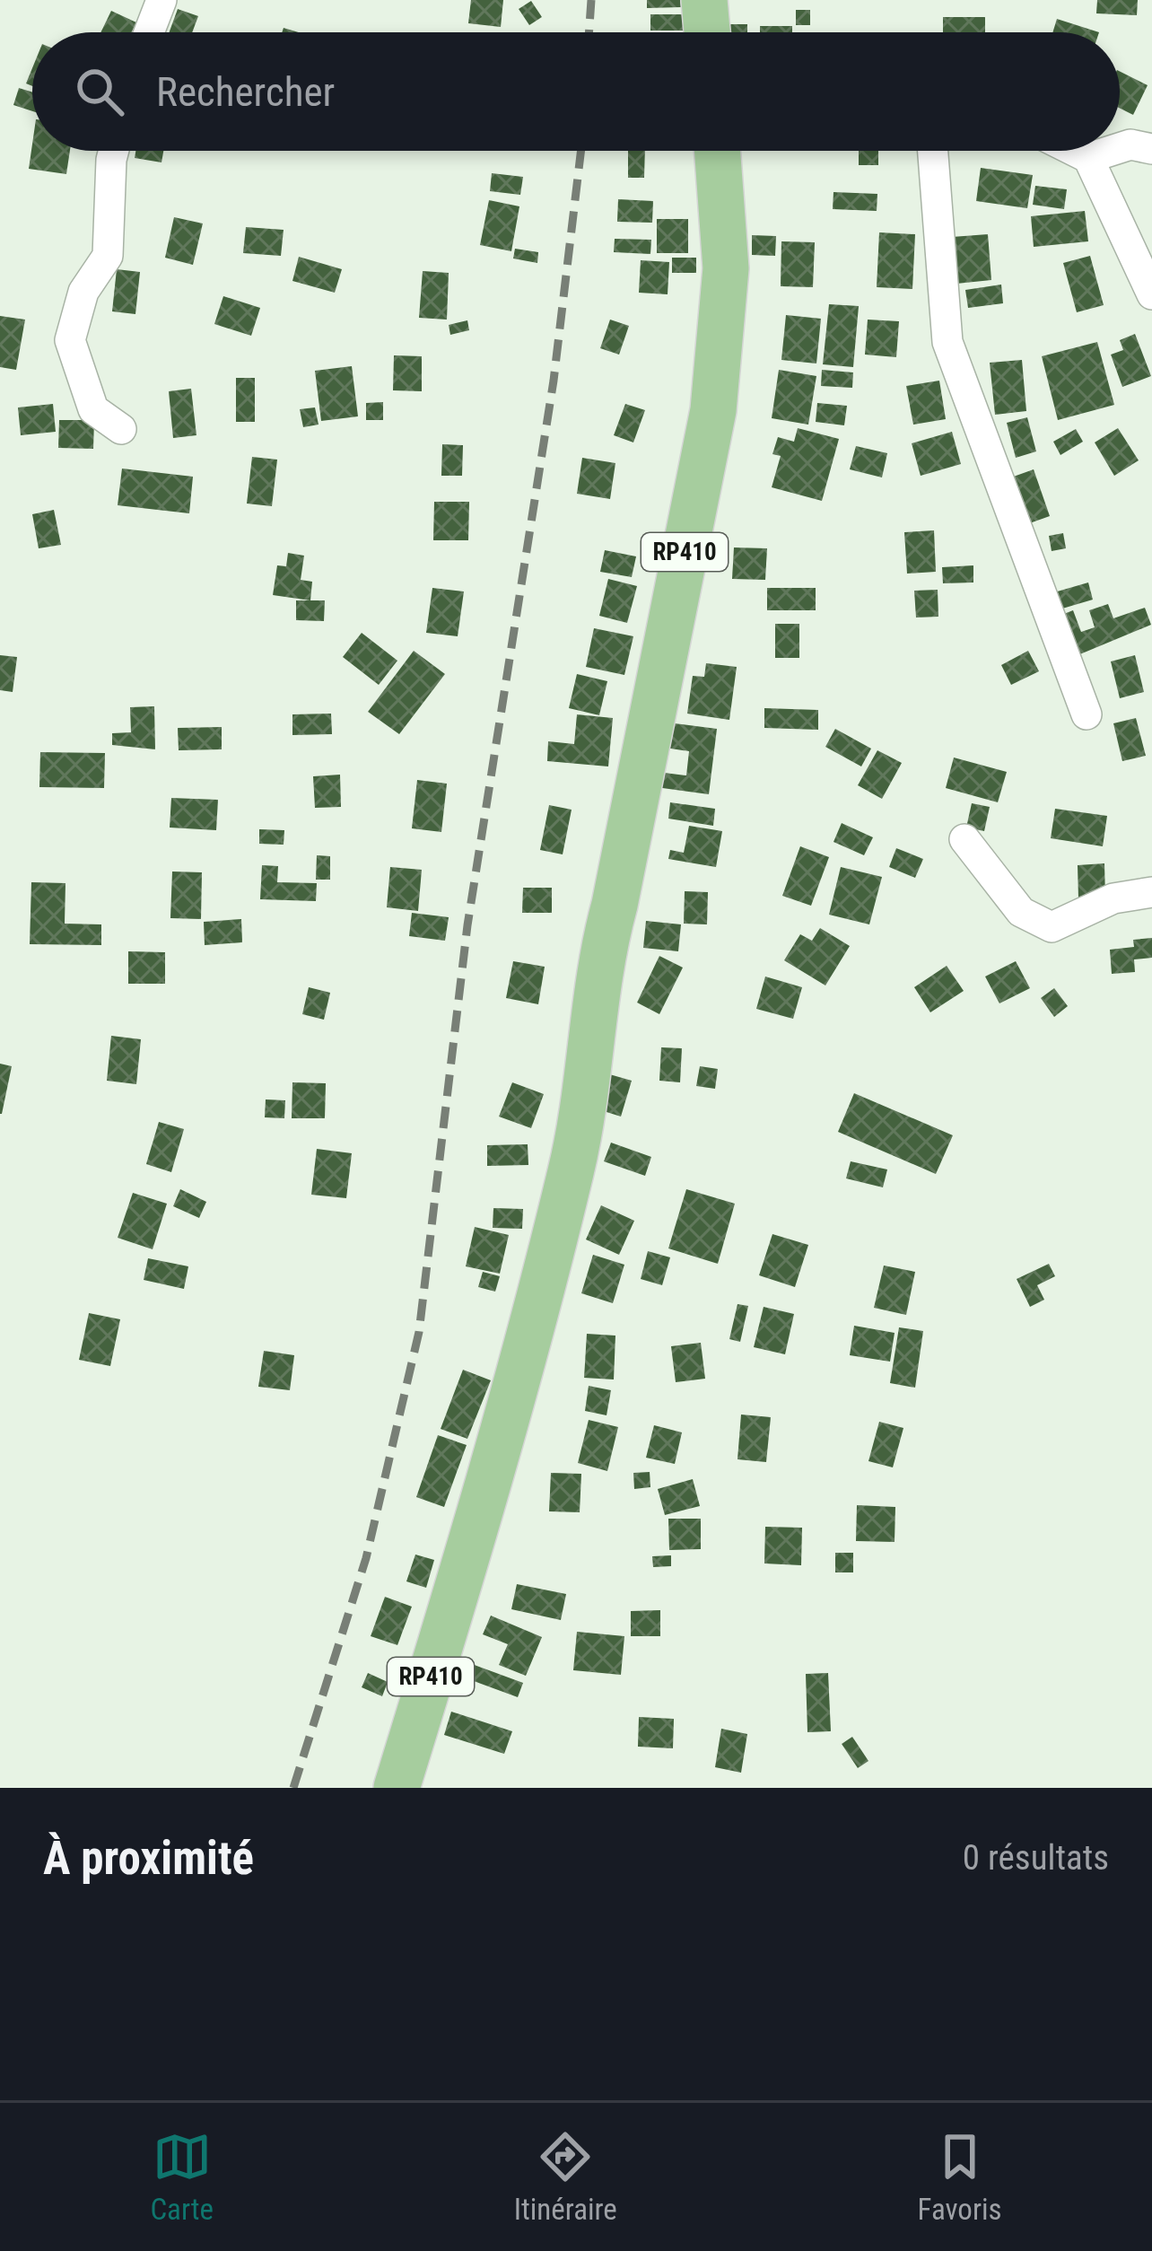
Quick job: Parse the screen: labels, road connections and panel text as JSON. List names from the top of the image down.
{
  "streets": {
    "main road": ["RP410"]
  },
  "page": {
    "search": "Rechercher",
    "heading": ["À proximité", "0 résultats"],
    "nav": ["Carte", "Itinéraire", "Favoris"]
  }
}
